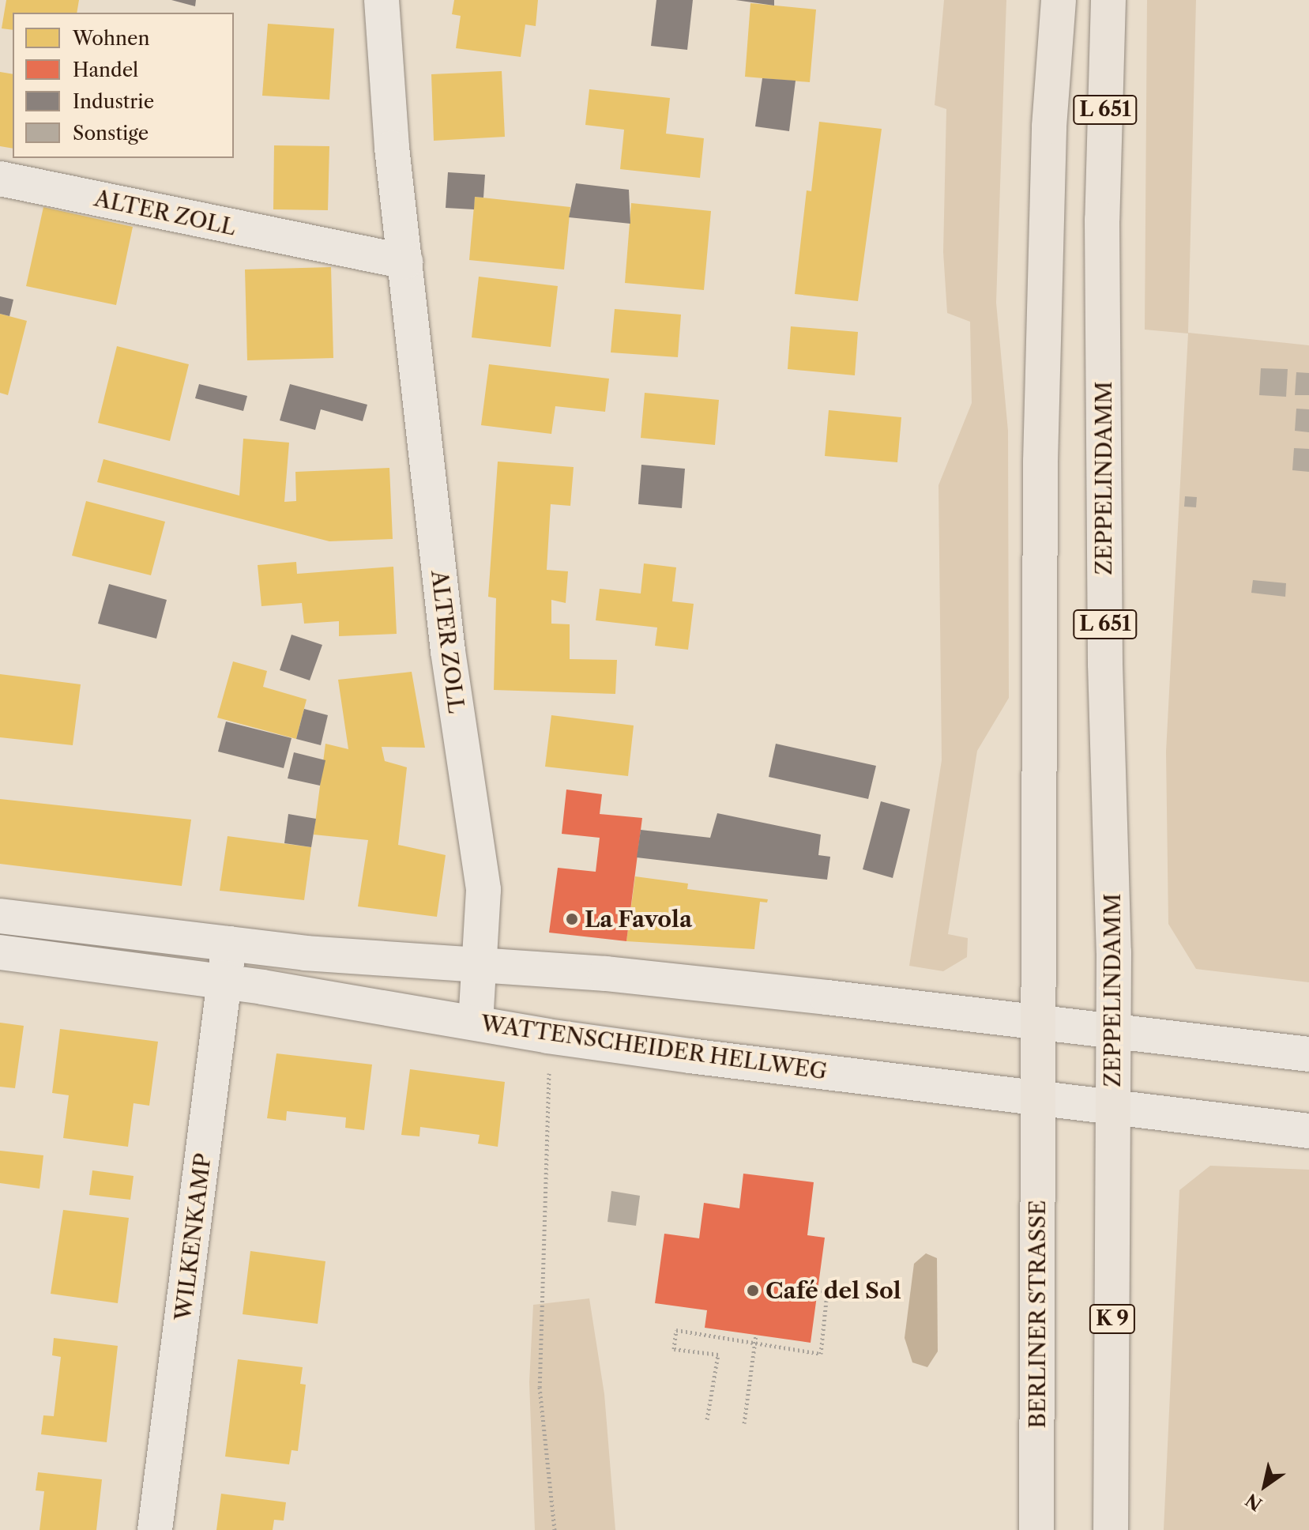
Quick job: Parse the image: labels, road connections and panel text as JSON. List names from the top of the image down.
{
  "streets": {
    "main road": [
      "L 651",
      "ALTER ZOLL",
      "ZEPPELINDAMM",
      "WATTENSCHEIDER HELLWEG",
      "WILKENKAMP",
      "BERLINER STRASSE",
      "K 9"
    ]
  },
  "crossings": [
    ["L 651", "WATTENSCHEIDER HELLWEG"],
    ["L 651", "BERLINER STRASSE"],
    ["ALTER ZOLL", "WATTENSCHEIDER HELLWEG"],
    ["ZEPPELINDAMM", "WATTENSCHEIDER HELLWEG"],
    ["ZEPPELINDAMM", "K 9"],
    ["WATTENSCHEIDER HELLWEG", "WILKENKAMP"],
    ["WATTENSCHEIDER HELLWEG", "BERLINER STRASSE"],
    ["WATTENSCHEIDER HELLWEG", "K 9"]
  ],
  "places": ["La Favola", "Café del Sol"],
  "legend": [
    "Wohnen",
    "Handel",
    "Industrie",
    "Sonstige"
  ],
  "north": "bottom left"
}
